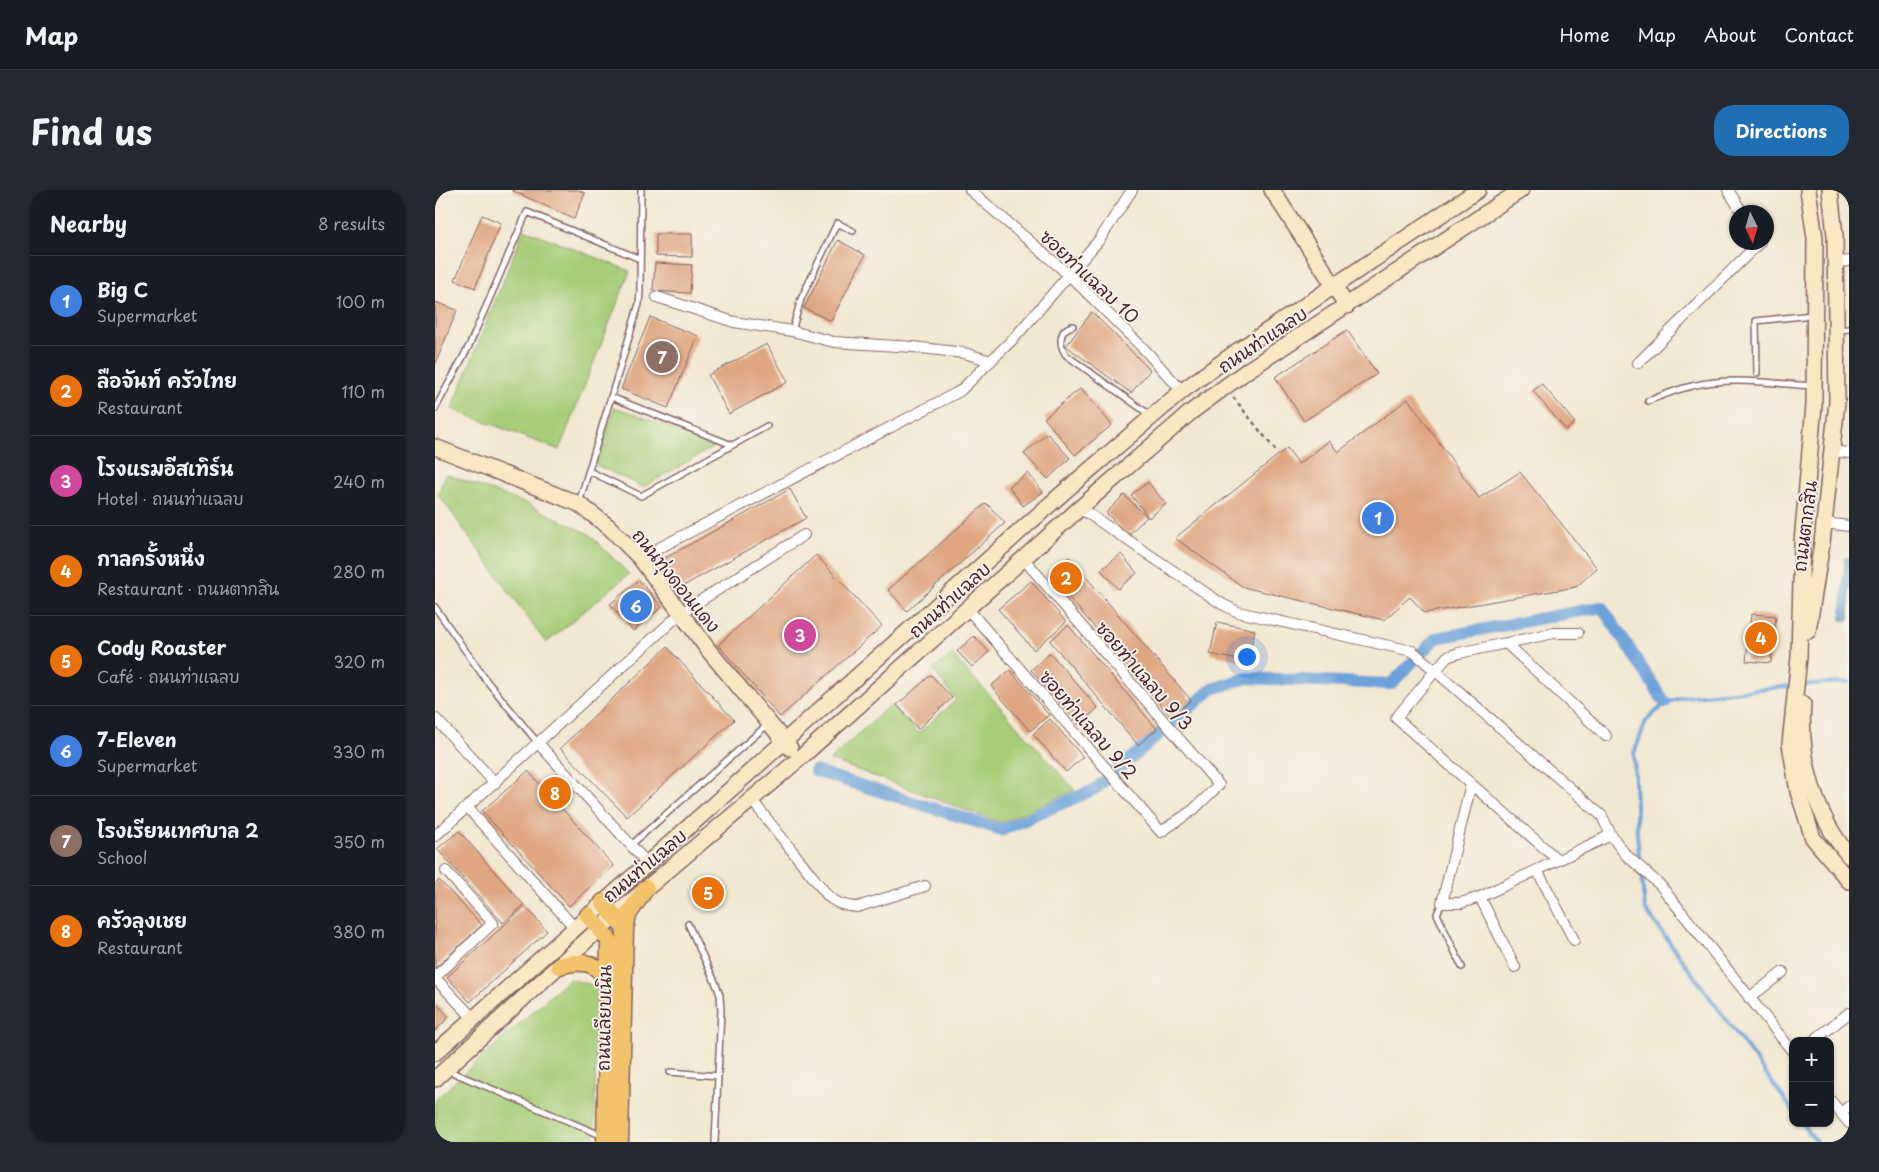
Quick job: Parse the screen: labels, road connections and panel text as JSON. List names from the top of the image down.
{
  "streets": {
    "main road": [
      "ถนนท่าแฉลบ",
      "ถนนตากสิน",
      "ถนนทุ่งดอนแดง",
      "ถนนเลียบเนิน"
    ],
    "street": ["ซอยท่าแฉลบ 10", "ซอยท่าแฉลบ 9/3", "ซอยท่าแฉลบ 9/2"]
  },
  "crossings": [
    ["ซอยท่าแฉลบ 10", "ถนนท่าแฉลบ"],
    ["ถนนท่าแฉลบ", "ถนนทุ่งดอนแดง"],
    ["ถนนท่าแฉลบ", "ซอยท่าแฉลบ 9/3"],
    ["ถนนท่าแฉลบ", "ซอยท่าแฉลบ 9/2"],
    ["ถนนท่าแฉลบ", "ถนนเลียบเนิน"],
    ["ซอยท่าแฉลบ 9/3", "ซอยท่าแฉลบ 9/2"]
  ],
  "north": "bottom",
  "page": {
    "header": "Map",
    "nav": [
      "Home",
      "Map",
      "About",
      "Contact"
    ],
    "title": "Find us",
    "buttons": "Directions",
    "heading": ["Nearby", "8 results"],
    "list": [
      {
        "mark": "1",
        "name": "Big C",
        "note": "Supermarket",
        "value": "100 m"
      },
      {
        "mark": "2",
        "name": "ลือจันท์ ครัวไทย",
        "note": "Restaurant",
        "value": "110 m"
      },
      {
        "mark": "3",
        "name": "โรงแรมอีสเทิร์น",
        "note": "Hotel · ถนนท่าแฉลบ",
        "value": "240 m"
      },
      {
        "mark": "4",
        "name": "กาลครั้งหนึ่ง",
        "note": "Restaurant · ถนนตากสิน",
        "value": "280 m"
      },
      {
        "mark": "5",
        "name": "Cody Roaster",
        "note": "Café · ถนนท่าแฉลบ",
        "value": "320 m"
      },
      {
        "mark": "6",
        "name": "7-Eleven",
        "note": "Supermarket",
        "value": "330 m"
      },
      {
        "mark": "7",
        "name": "โรงเรียนเทศบาล 2",
        "note": "School",
        "value": "350 m"
      },
      {
        "mark": "8",
        "name": "ครัวลุงเชย",
        "note": "Restaurant",
        "value": "380 m"
      }
    ],
    "pins": [
      "7",
      "1",
      "2",
      "6",
      "3",
      "4",
      "8",
      "5"
    ],
    "map_buttons": ["+", "−"]
  }
}
